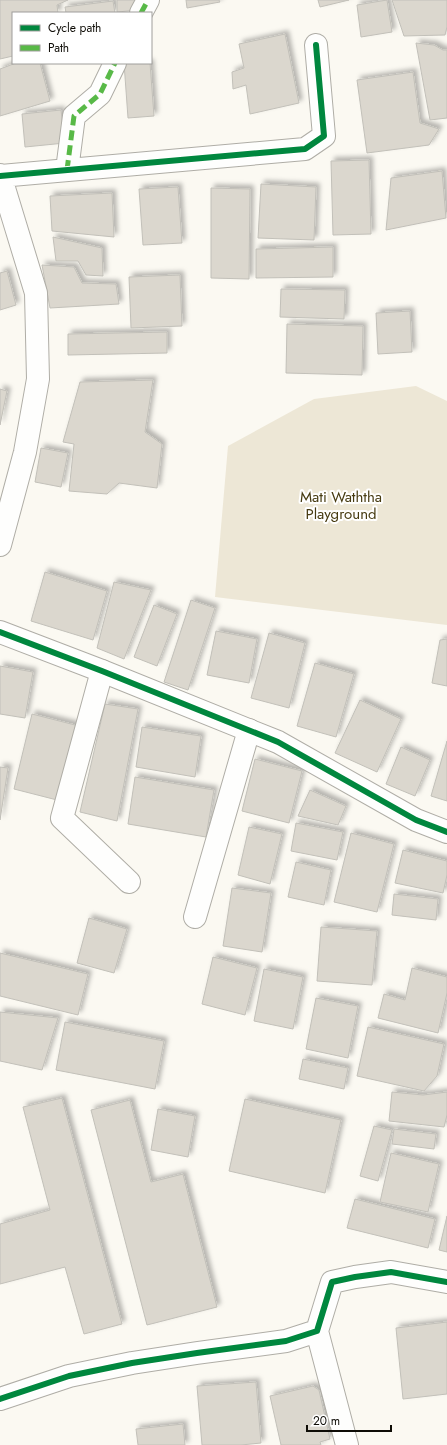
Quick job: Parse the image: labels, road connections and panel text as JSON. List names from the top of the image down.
{
  "parks": ["Mati Waththa Playground"],
  "legend": ["Cycle path", "Path"],
  "scale_bar": "20 m"
}
